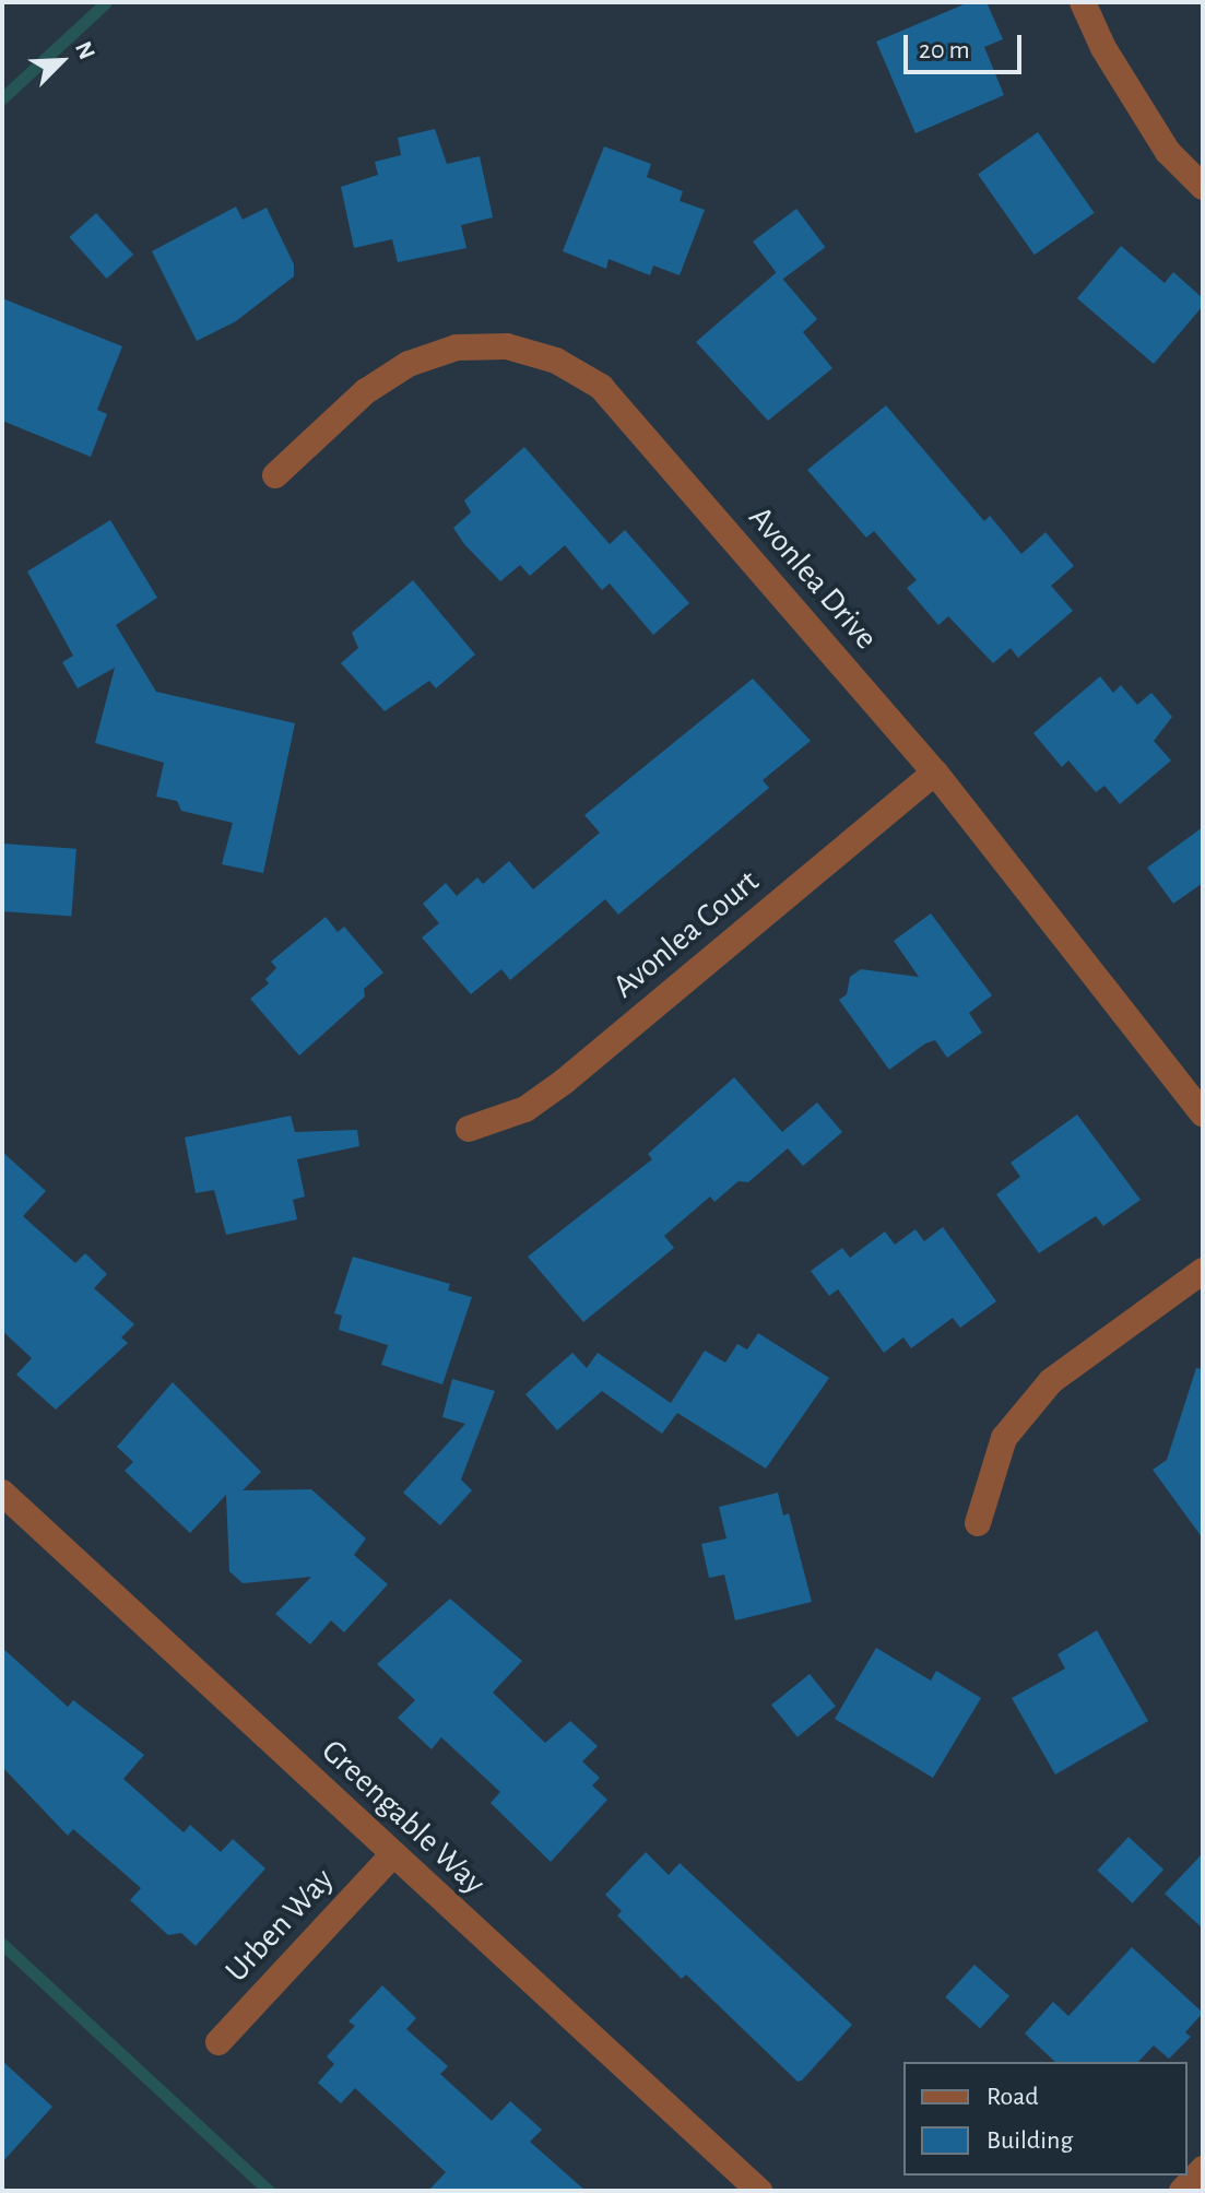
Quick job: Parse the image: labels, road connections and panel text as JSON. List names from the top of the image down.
{
  "streets": {
    "street": [
      "Avonlea Drive",
      "Avonlea Court",
      "Greengable Way",
      "Urben Way"
    ]
  },
  "crossings": [
    ["Avonlea Drive", "Avonlea Court"],
    ["Greengable Way", "Urben Way"]
  ],
  "legend": ["Road", "Building"],
  "scale_bar": "20 m",
  "north": "top right"
}
